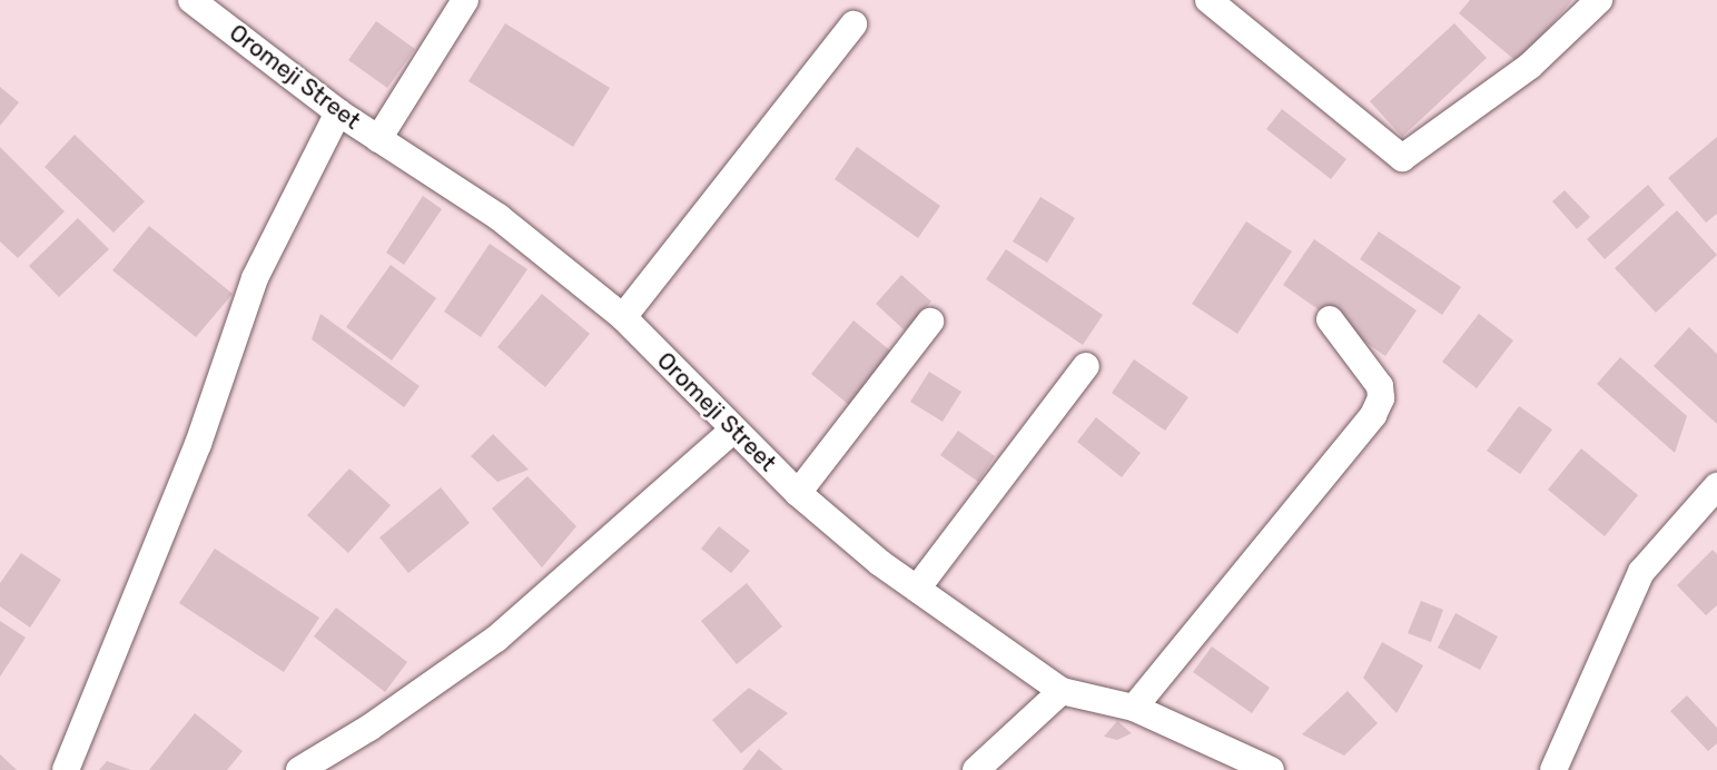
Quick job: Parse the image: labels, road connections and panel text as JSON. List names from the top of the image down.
{
  "streets": {
    "street": ["Oromeji Street"]
  }
}
